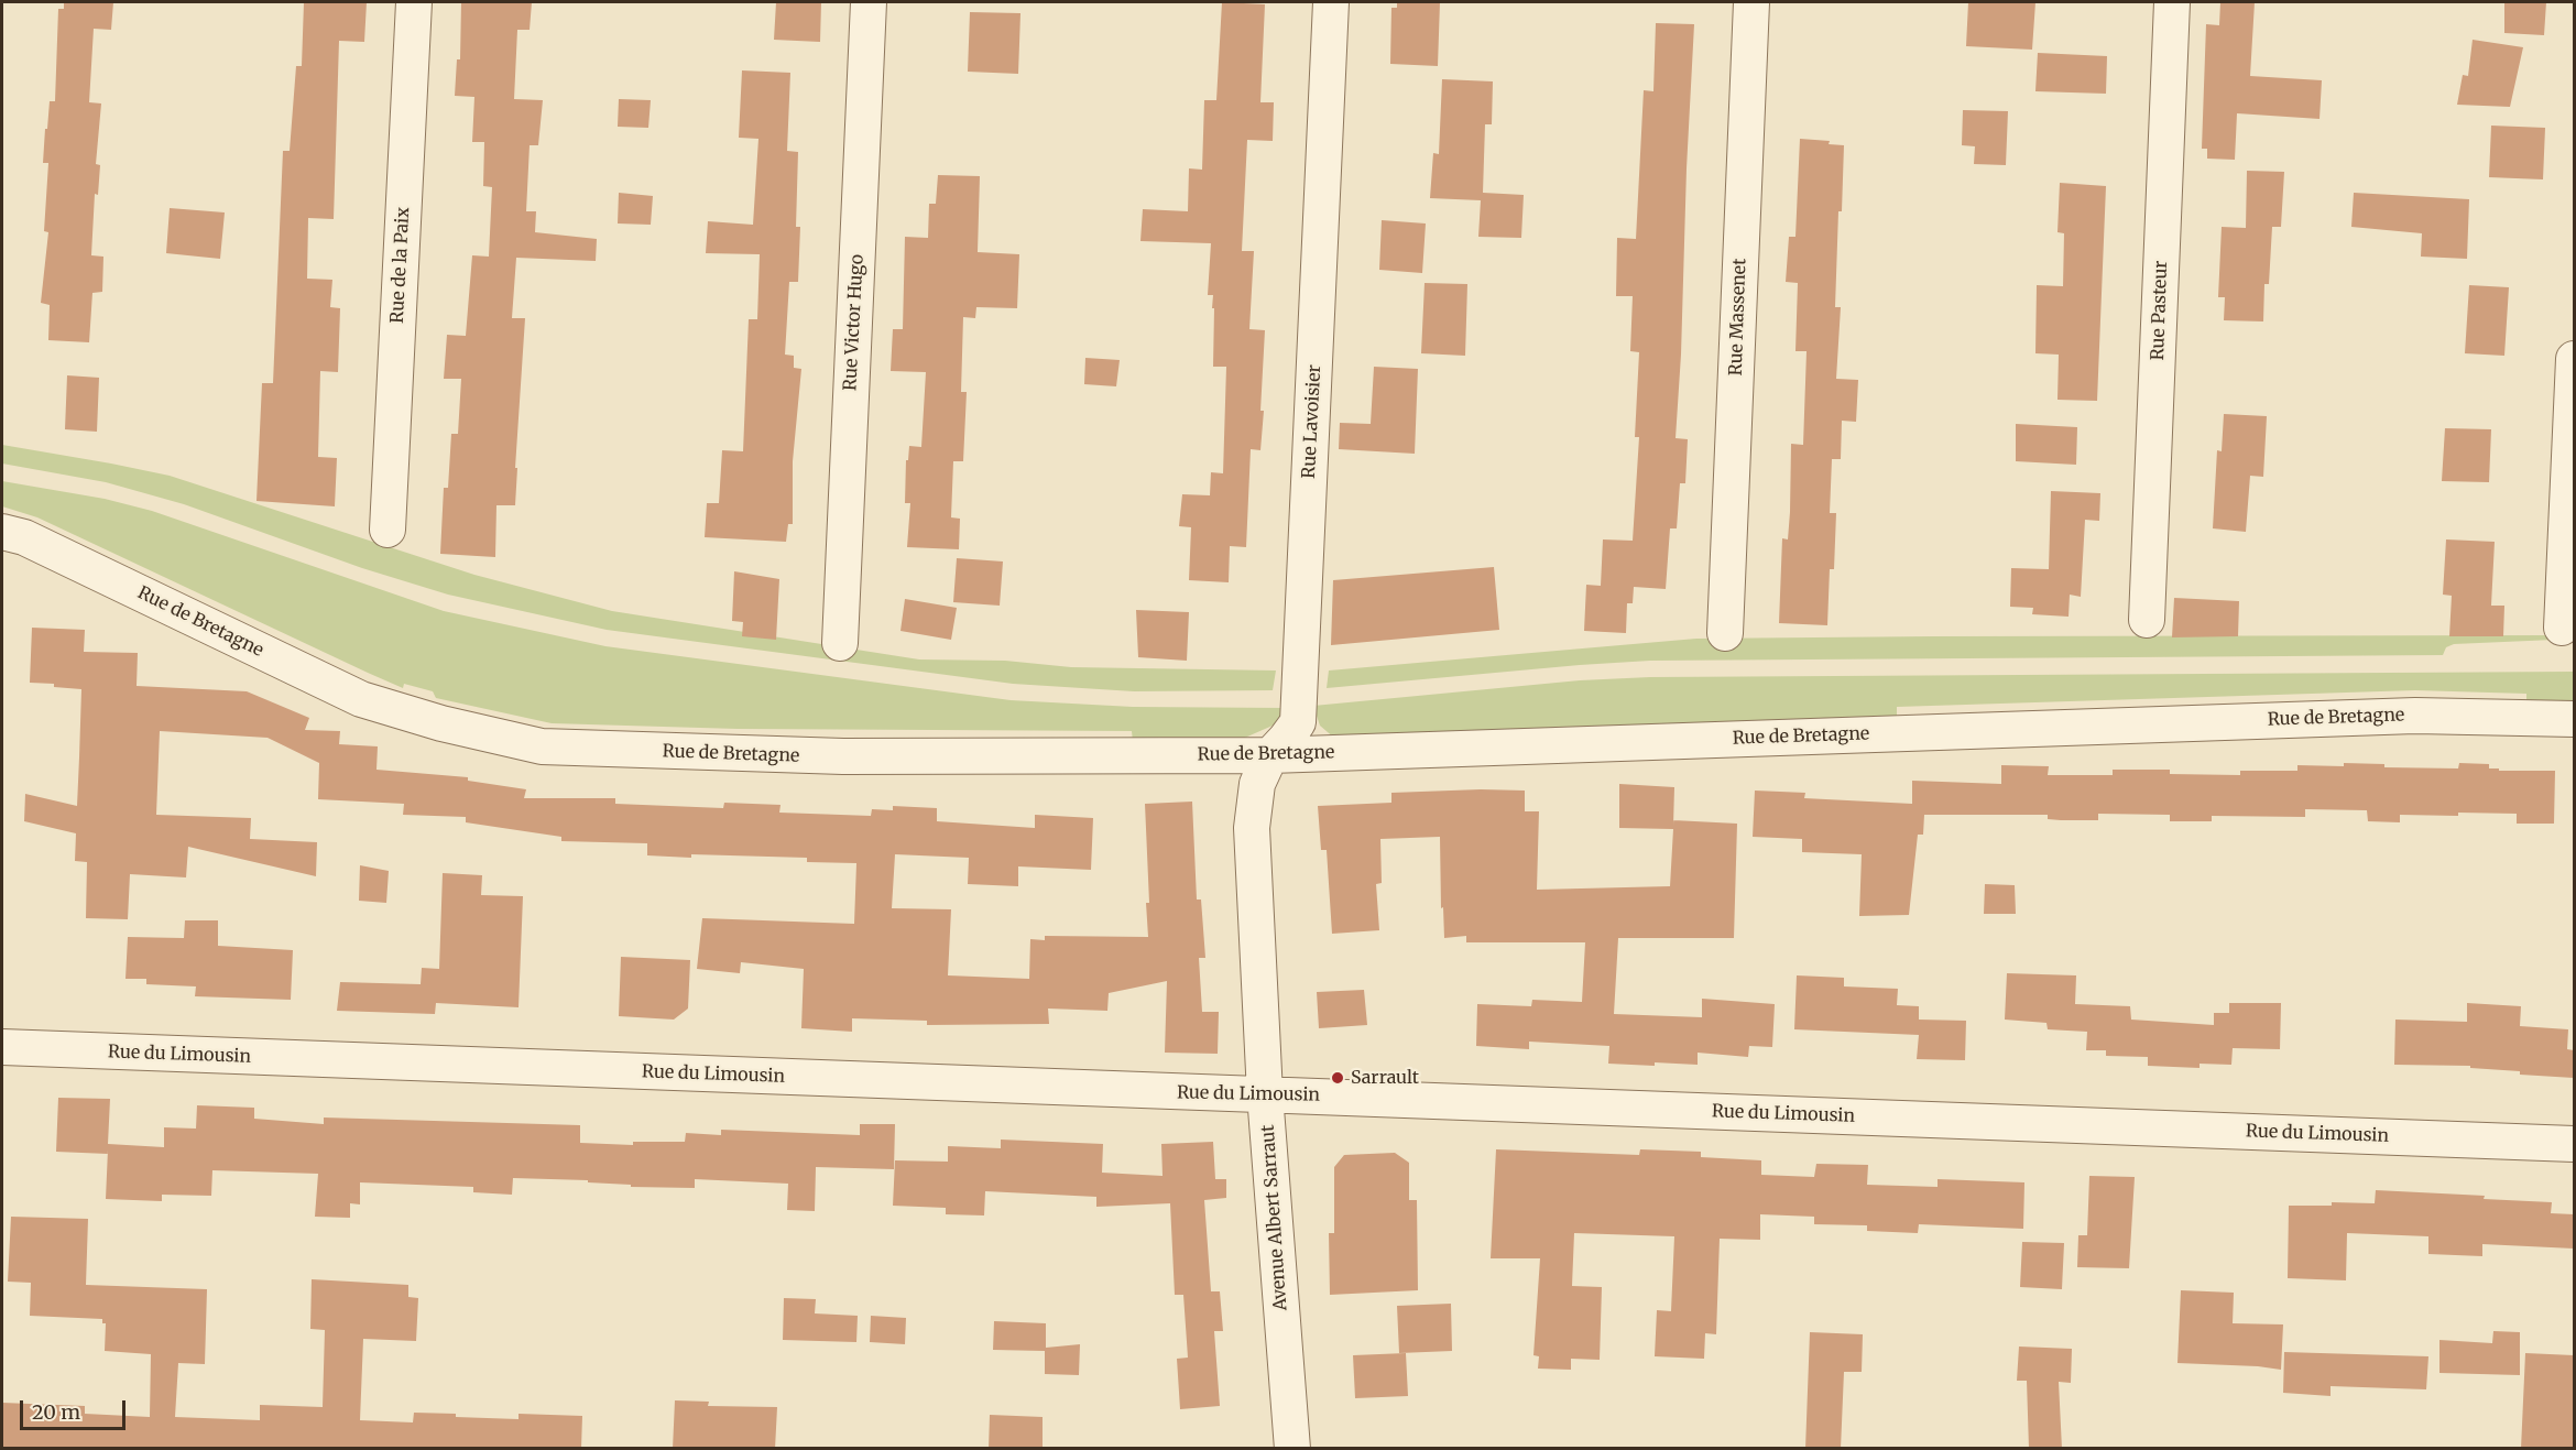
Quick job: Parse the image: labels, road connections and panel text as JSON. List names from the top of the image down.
{
  "streets": {
    "street": [
      "Rue de la Paix",
      "Rue Pasteur",
      "Rue Massenet",
      "Rue Victor Hugo",
      "Rue Lavoisier",
      "Rue de Bretagne",
      "Rue du Limousin",
      "Avenue Albert Sarraut"
    ]
  },
  "crossings": [
    ["Rue Lavoisier", "Rue de Bretagne"],
    ["Rue Lavoisier", "Avenue Albert Sarraut"],
    ["Rue du Limousin", "Avenue Albert Sarraut"]
  ],
  "places": ["Sarrault"],
  "scale_bar": "20 m"
}
